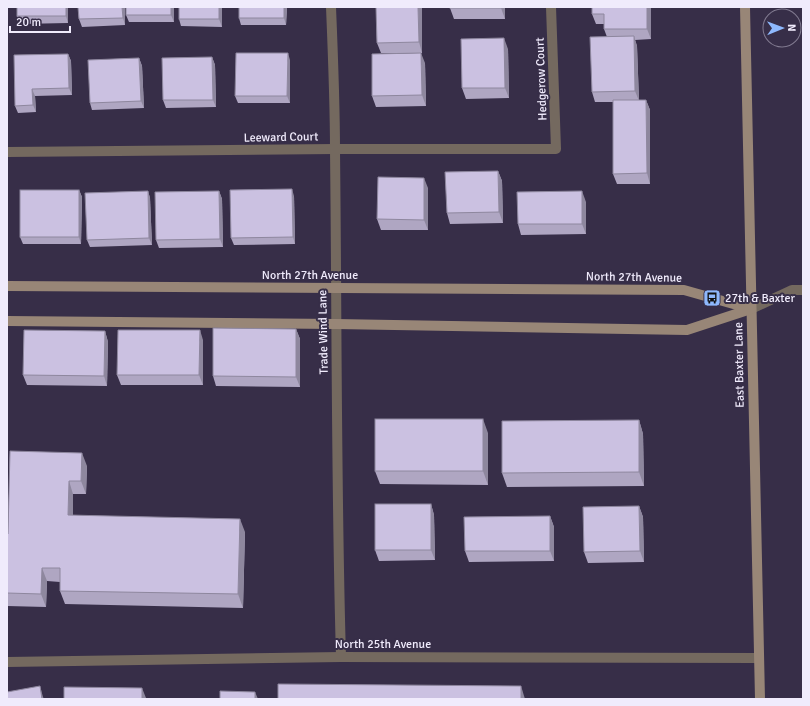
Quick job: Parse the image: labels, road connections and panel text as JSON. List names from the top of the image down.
{
  "streets": {
    "street": [
      "Hedgerow Court",
      "Leeward Court",
      "North 27th Avenue",
      "Trade Wind Lane",
      "East Baxter Lane",
      "North 25th Avenue"
    ]
  },
  "crossings": [
    ["Hedgerow Court", "Leeward Court"],
    ["Leeward Court", "Trade Wind Lane"],
    ["North 27th Avenue", "Trade Wind Lane"],
    ["North 27th Avenue", "East Baxter Lane"],
    ["Trade Wind Lane", "North 25th Avenue"],
    ["East Baxter Lane", "North 25th Avenue"]
  ],
  "places": {
    "bus stop": ["27th & Baxter"]
  },
  "scale_bar": "20 m",
  "north": "right"
}
